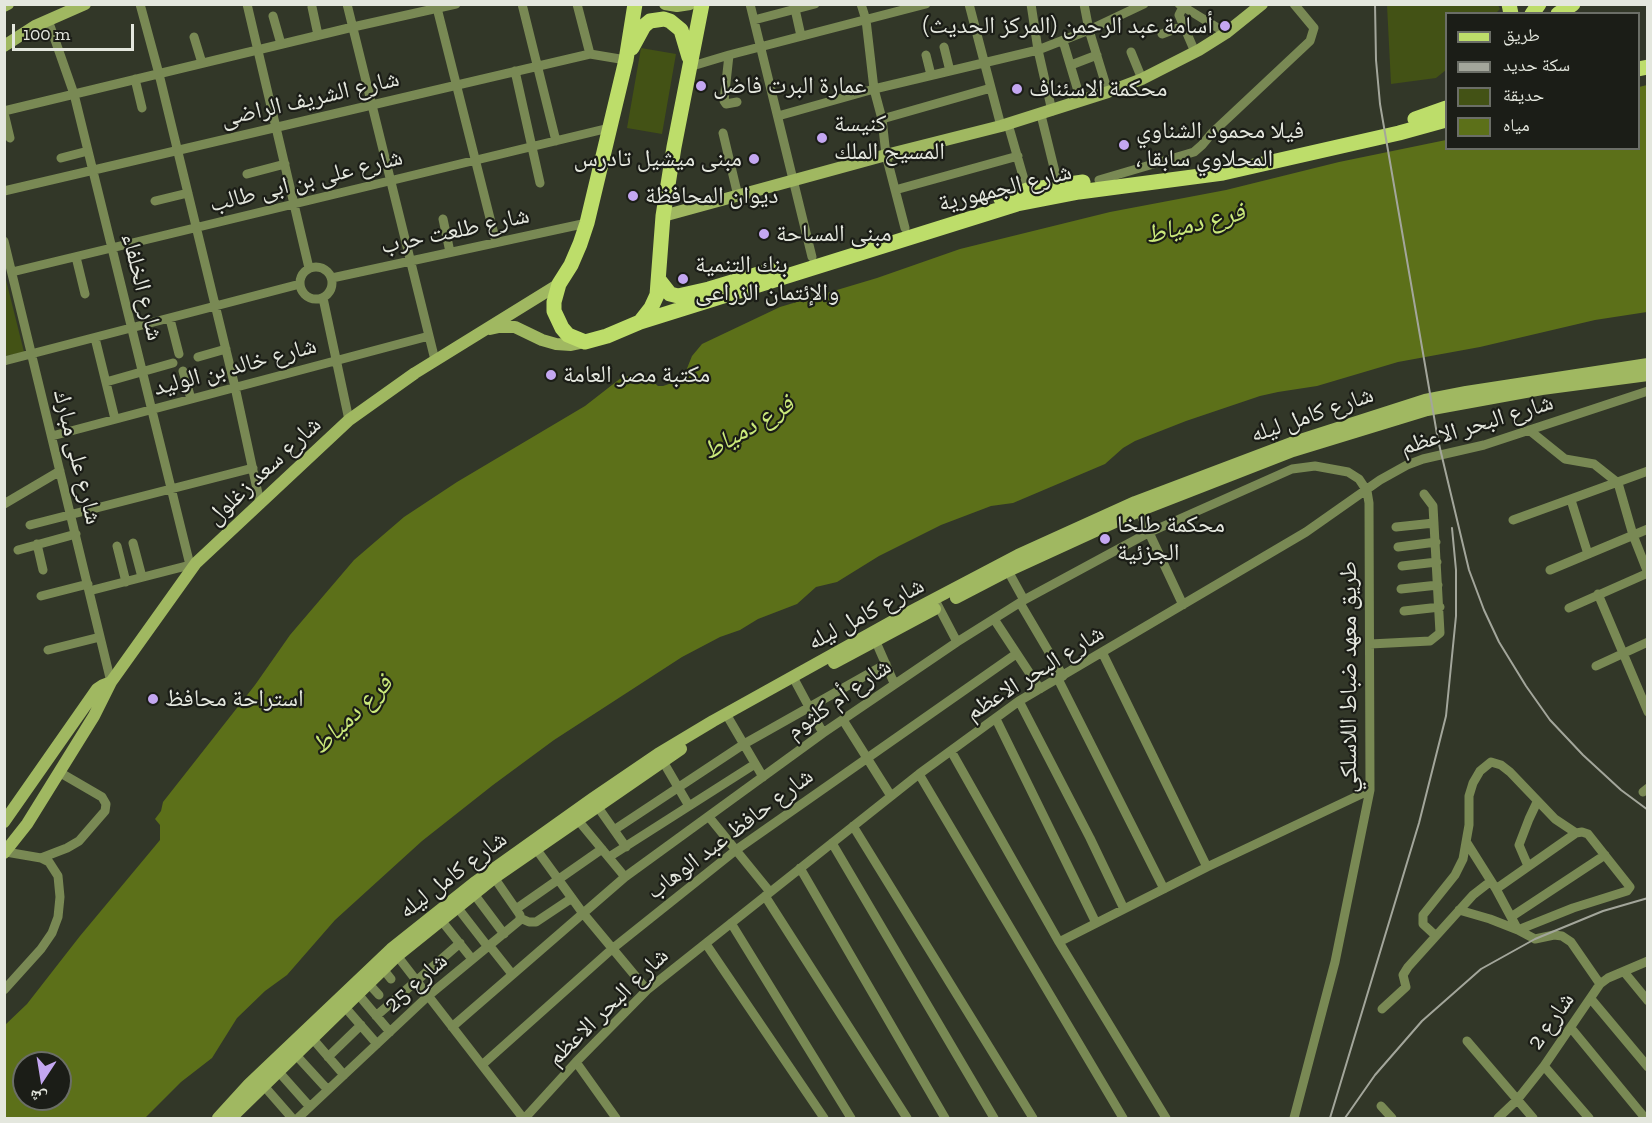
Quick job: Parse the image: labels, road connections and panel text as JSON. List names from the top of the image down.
{
  "streets": {
    "main road": ["شارع الجمهورية"],
    "street": [
      "شارع الشريف الراضى",
      "شارع على بن ابى طالب",
      "شارع طلعت حرب",
      "شارع الخلفاء",
      "شارع خالد بن الوليد",
      "شارع كامل ليله",
      "شارع البحر الاعظم",
      "شارع على مبارك",
      "شارع سعد زغلول",
      "طريق معهد ضباط اللاسلكي",
      "شارع أم كلثوم",
      "شارع حافظ عبد الوهاب",
      "شارع 25",
      "شارع 2"
    ]
  },
  "crossings": [
    ["شارع الشريف الراضى", "شارع الخلفاء"],
    ["شارع على بن ابى طالب", "شارع الخلفاء"],
    ["شارع على بن ابى طالب", "شارع على مبارك"],
    ["شارع الجمهورية", "شارع سعد زغلول"],
    ["شارع الخلفاء", "شارع خالد بن الوليد"],
    ["شارع الخلفاء", "شارع سعد زغلول"],
    ["شارع خالد بن الوليد", "شارع على مبارك"],
    ["شارع البحر الاعظم", "طريق معهد ضباط اللاسلكي"],
    ["شارع البحر الاعظم", "شارع أم كلثوم"],
    ["شارع على مبارك", "شارع سعد زغلول"],
    ["طريق معهد ضباط اللاسلكي", "شارع أم كلثوم"]
  ],
  "water": ["فرع دمياط"],
  "places": [
    "أسامة عبد الرحمن (المركز الحديث)",
    "عمارة البرت فاضل",
    "محكمة الاسئناف",
    "كنيسة المسيح الملك",
    "فيلا محمود الشناوي ، المحلاوي سابقا",
    "مبنى ميشيل تادرس",
    "ديوان المحافظة",
    "مبنى المساحة",
    "بنك التنمية والإئتمان الزراعى",
    "مكتبة مصر العامة",
    "محكمة طلخا الجزئية",
    "استراحة محافظ"
  ],
  "legend": [
    "طريق",
    "سكة حديد",
    "حديقة",
    "مياه"
  ],
  "scale_bar": "100 m",
  "north": "bottom"
}
